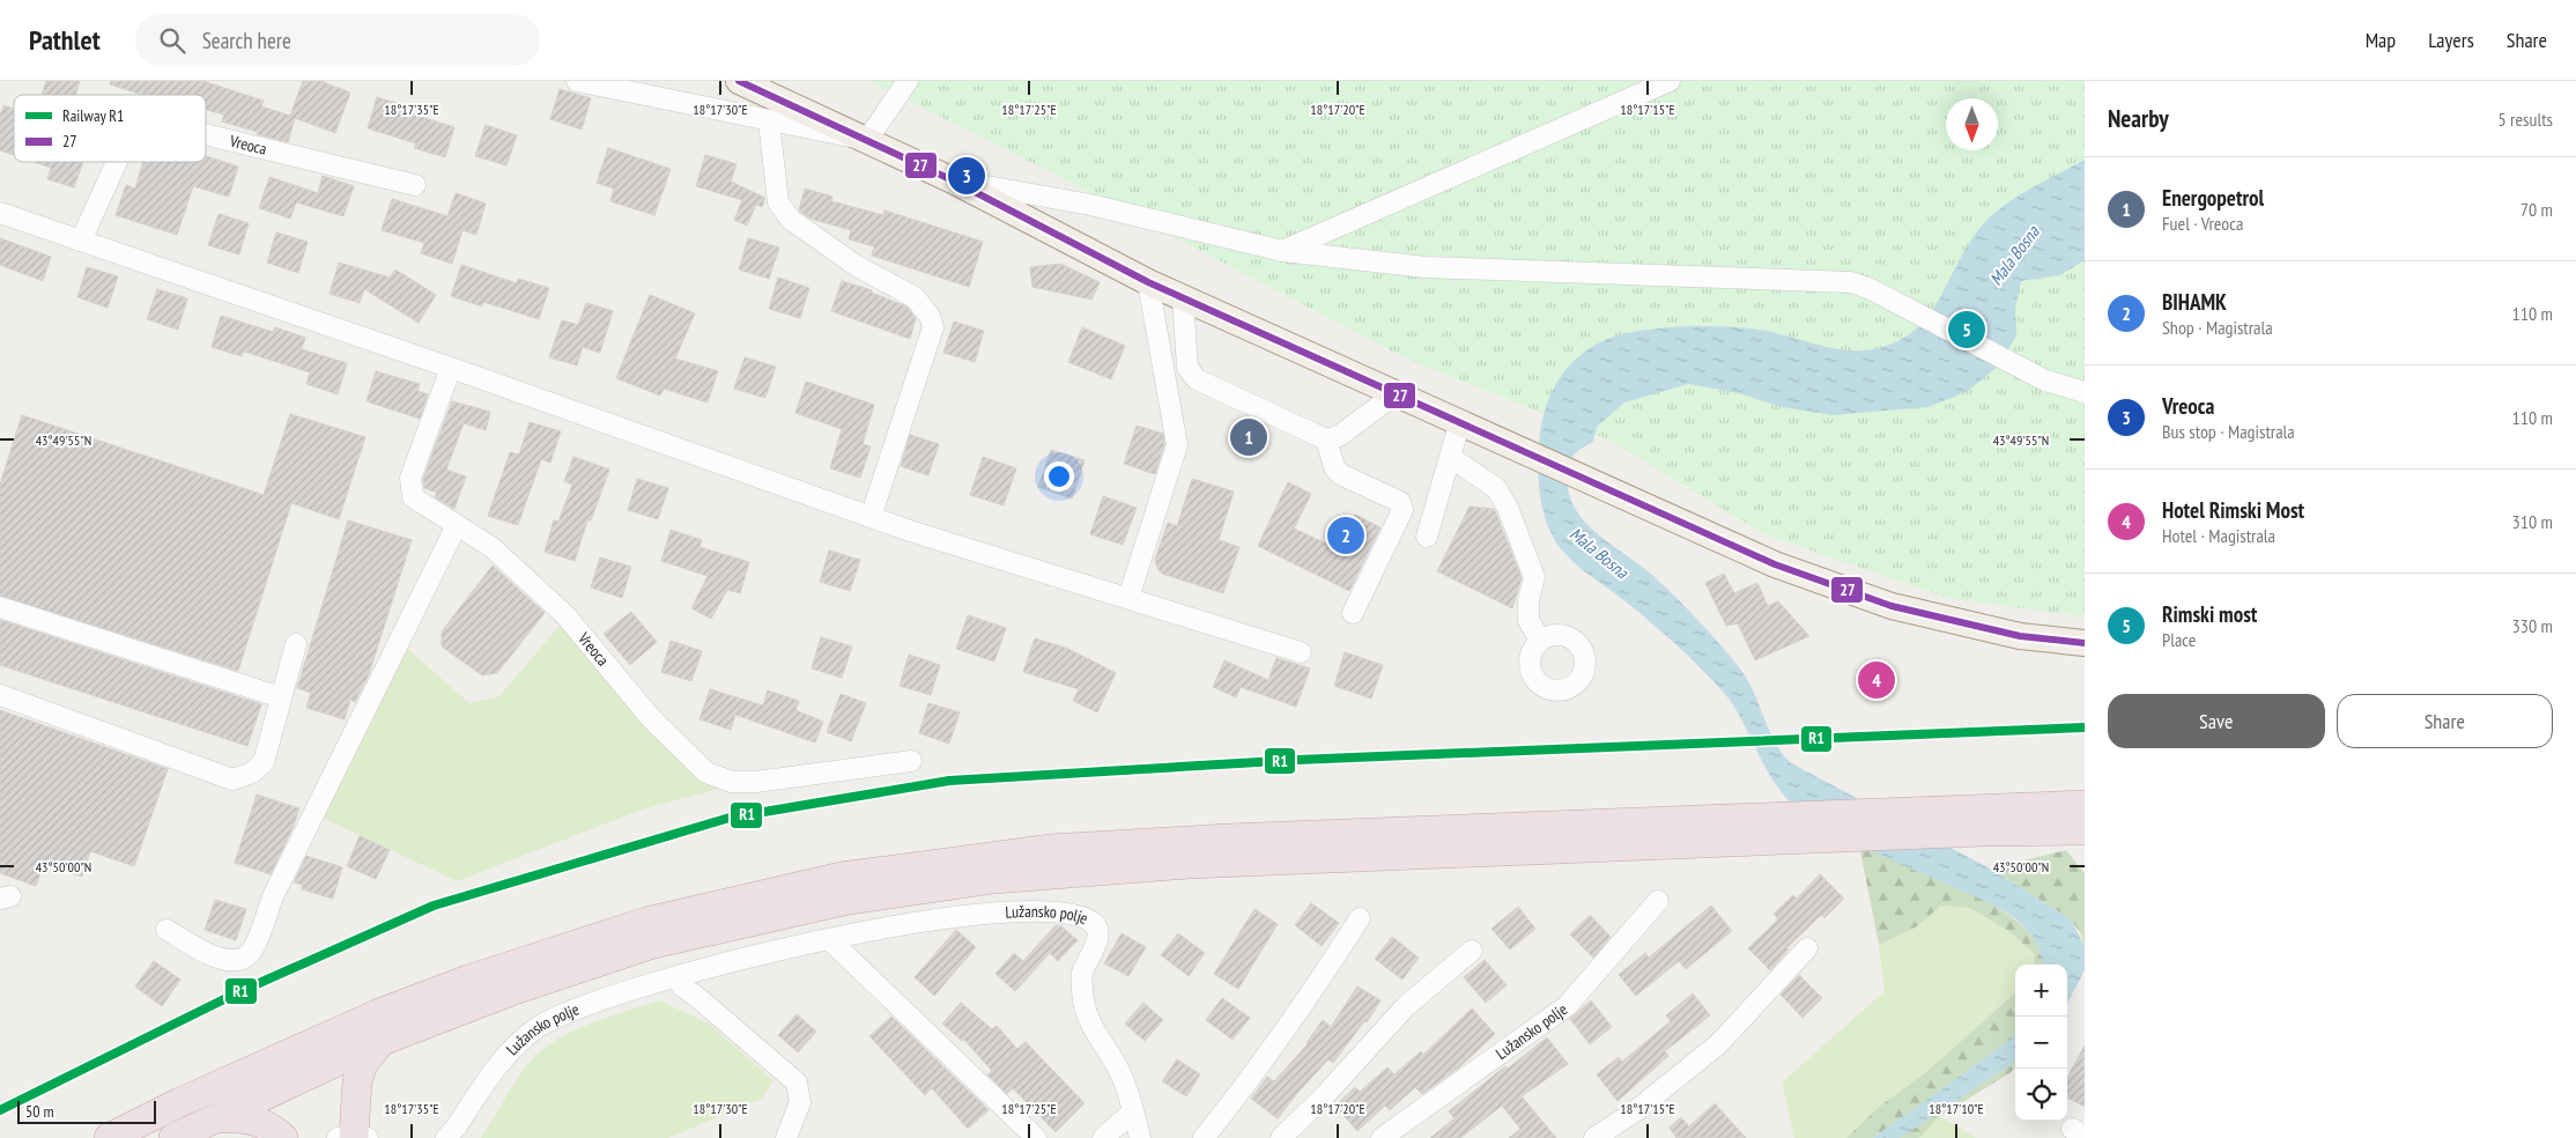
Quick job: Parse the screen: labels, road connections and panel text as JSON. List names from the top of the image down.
{
  "streets": {
    "street": ["Vreoca", "Lužansko polje"]
  },
  "water": ["Mala Bosna"],
  "lines": ["transit line 27", "rail line R1"],
  "legend": ["Railway R1", "27"],
  "scale_bar": "50 m",
  "north": "bottom",
  "page": {
    "header": "Pathlet",
    "search": "Search here",
    "nav": ["Map", "Layers", "Share"],
    "heading": ["Nearby", "5 results"],
    "pins": [
      "3",
      "5",
      "1",
      "2",
      "4"
    ],
    "list": [
      {
        "mark": "1",
        "name": "Energopetrol",
        "note": "Fuel · Vreoca",
        "value": "70 m"
      },
      {
        "mark": "2",
        "name": "BIHAMK",
        "note": "Shop · Magistrala",
        "value": "110 m"
      },
      {
        "mark": "3",
        "name": "Vreoca",
        "note": "Bus stop · Magistrala",
        "value": "110 m"
      },
      {
        "mark": "4",
        "name": "Hotel Rimski Most",
        "note": "Hotel · Magistrala",
        "value": "310 m"
      },
      {
        "mark": "5",
        "name": "Rimski most",
        "note": "Place",
        "value": "330 m"
      }
    ],
    "buttons": ["Save", "Share"],
    "map_buttons": ["+", "−"],
    "scale": "50 m"
  },
  "coordinates": [
    "18°17'35\"E",
    "18°17'30\"E",
    "18°17'25\"E",
    "18°17'20\"E",
    "18°17'15\"E",
    "43°49'55\"N",
    "43°50'00\"N",
    "18°17'10\"E"
  ]
}
